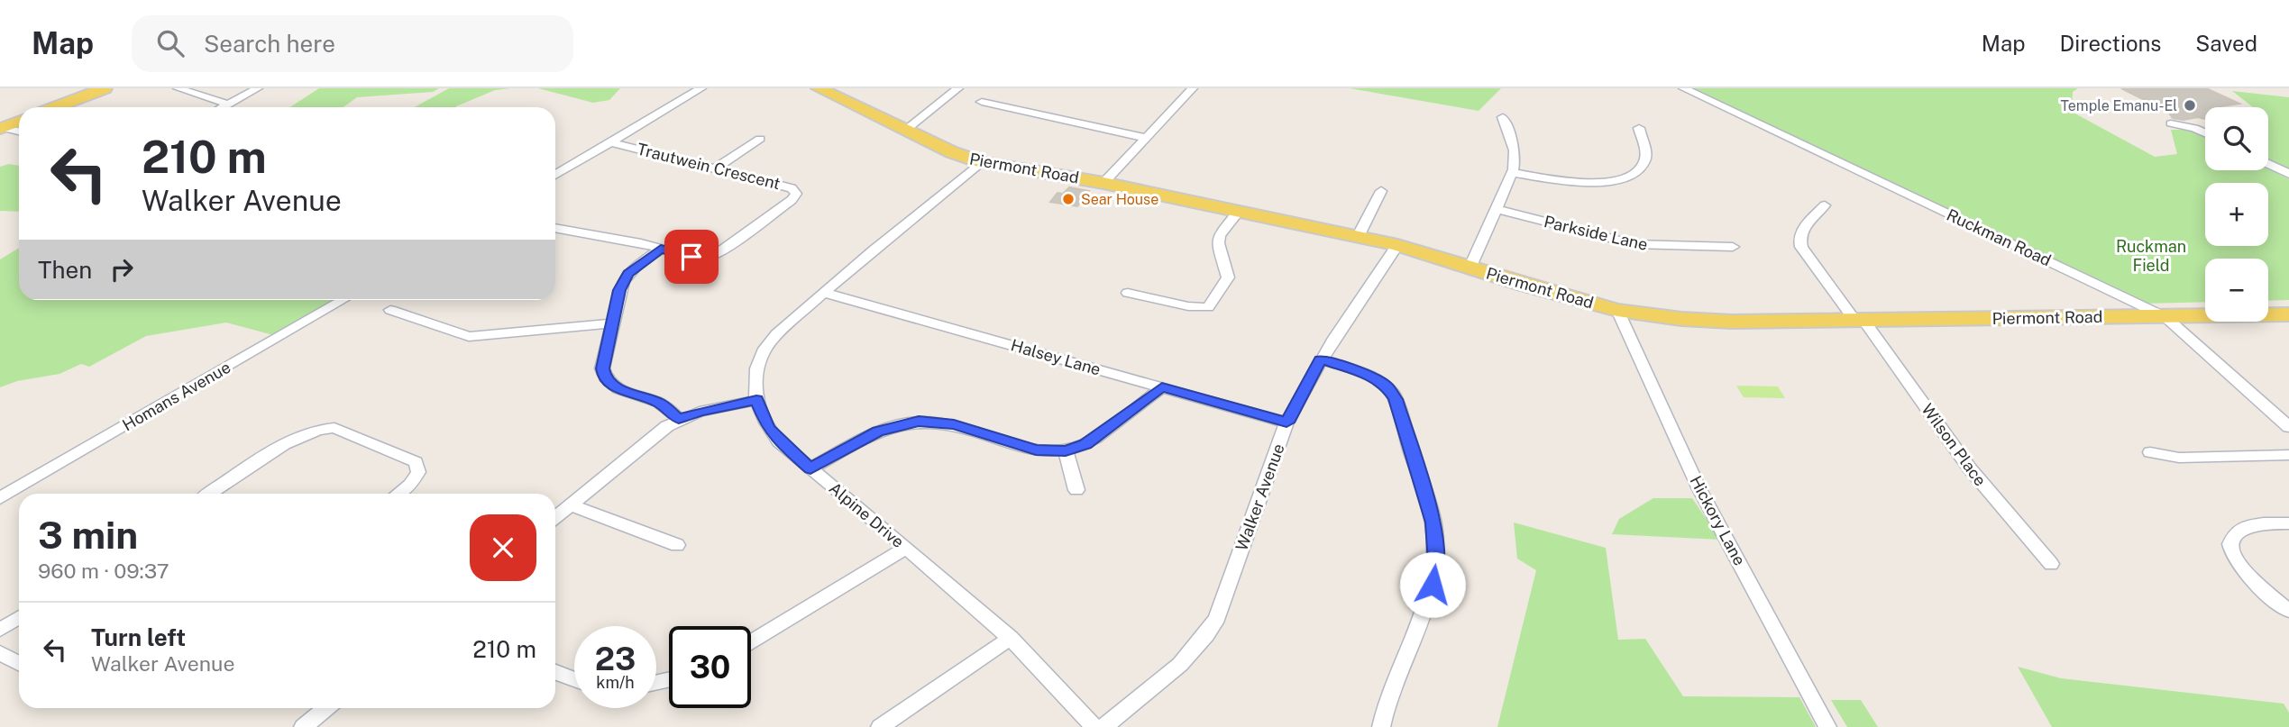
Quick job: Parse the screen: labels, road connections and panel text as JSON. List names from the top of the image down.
{
  "streets": {
    "main road": ["Piermont Road"],
    "street": [
      "Trautwein Crescent",
      "Parkside Lane",
      "Ruckman Road",
      "Halsey Lane",
      "Homans Avenue",
      "Wilson Place",
      "Walker Avenue",
      "Alpine Drive",
      "Hickory Lane"
    ]
  },
  "crossings": [
    ["Piermont Road", "Ruckman Road"],
    ["Piermont Road", "Wilson Place"],
    ["Piermont Road", "Walker Avenue"],
    ["Piermont Road", "Alpine Drive"],
    ["Piermont Road", "Hickory Lane"],
    ["Halsey Lane", "Walker Avenue"],
    ["Halsey Lane", "Alpine Drive"]
  ],
  "parks": ["Ruckman Field"],
  "places": ["Temple Emanu-El", "Sear House"],
  "page": {
    "header": "Map",
    "search": "Search here",
    "nav": ["Map", "Directions", "Saved"],
    "map_buttons": ["+", "−"],
    "turn": ["210 m", "Walker Avenue"],
    "then": "Then",
    "heading": ["3 min", "960 m · 09:37"],
    "list": [
      {
        "name": "Turn left",
        "note": "Walker Avenue",
        "value": "210 m"
      }
    ],
    "speed": "23 km/h",
    "limit": "30"
  }
}
